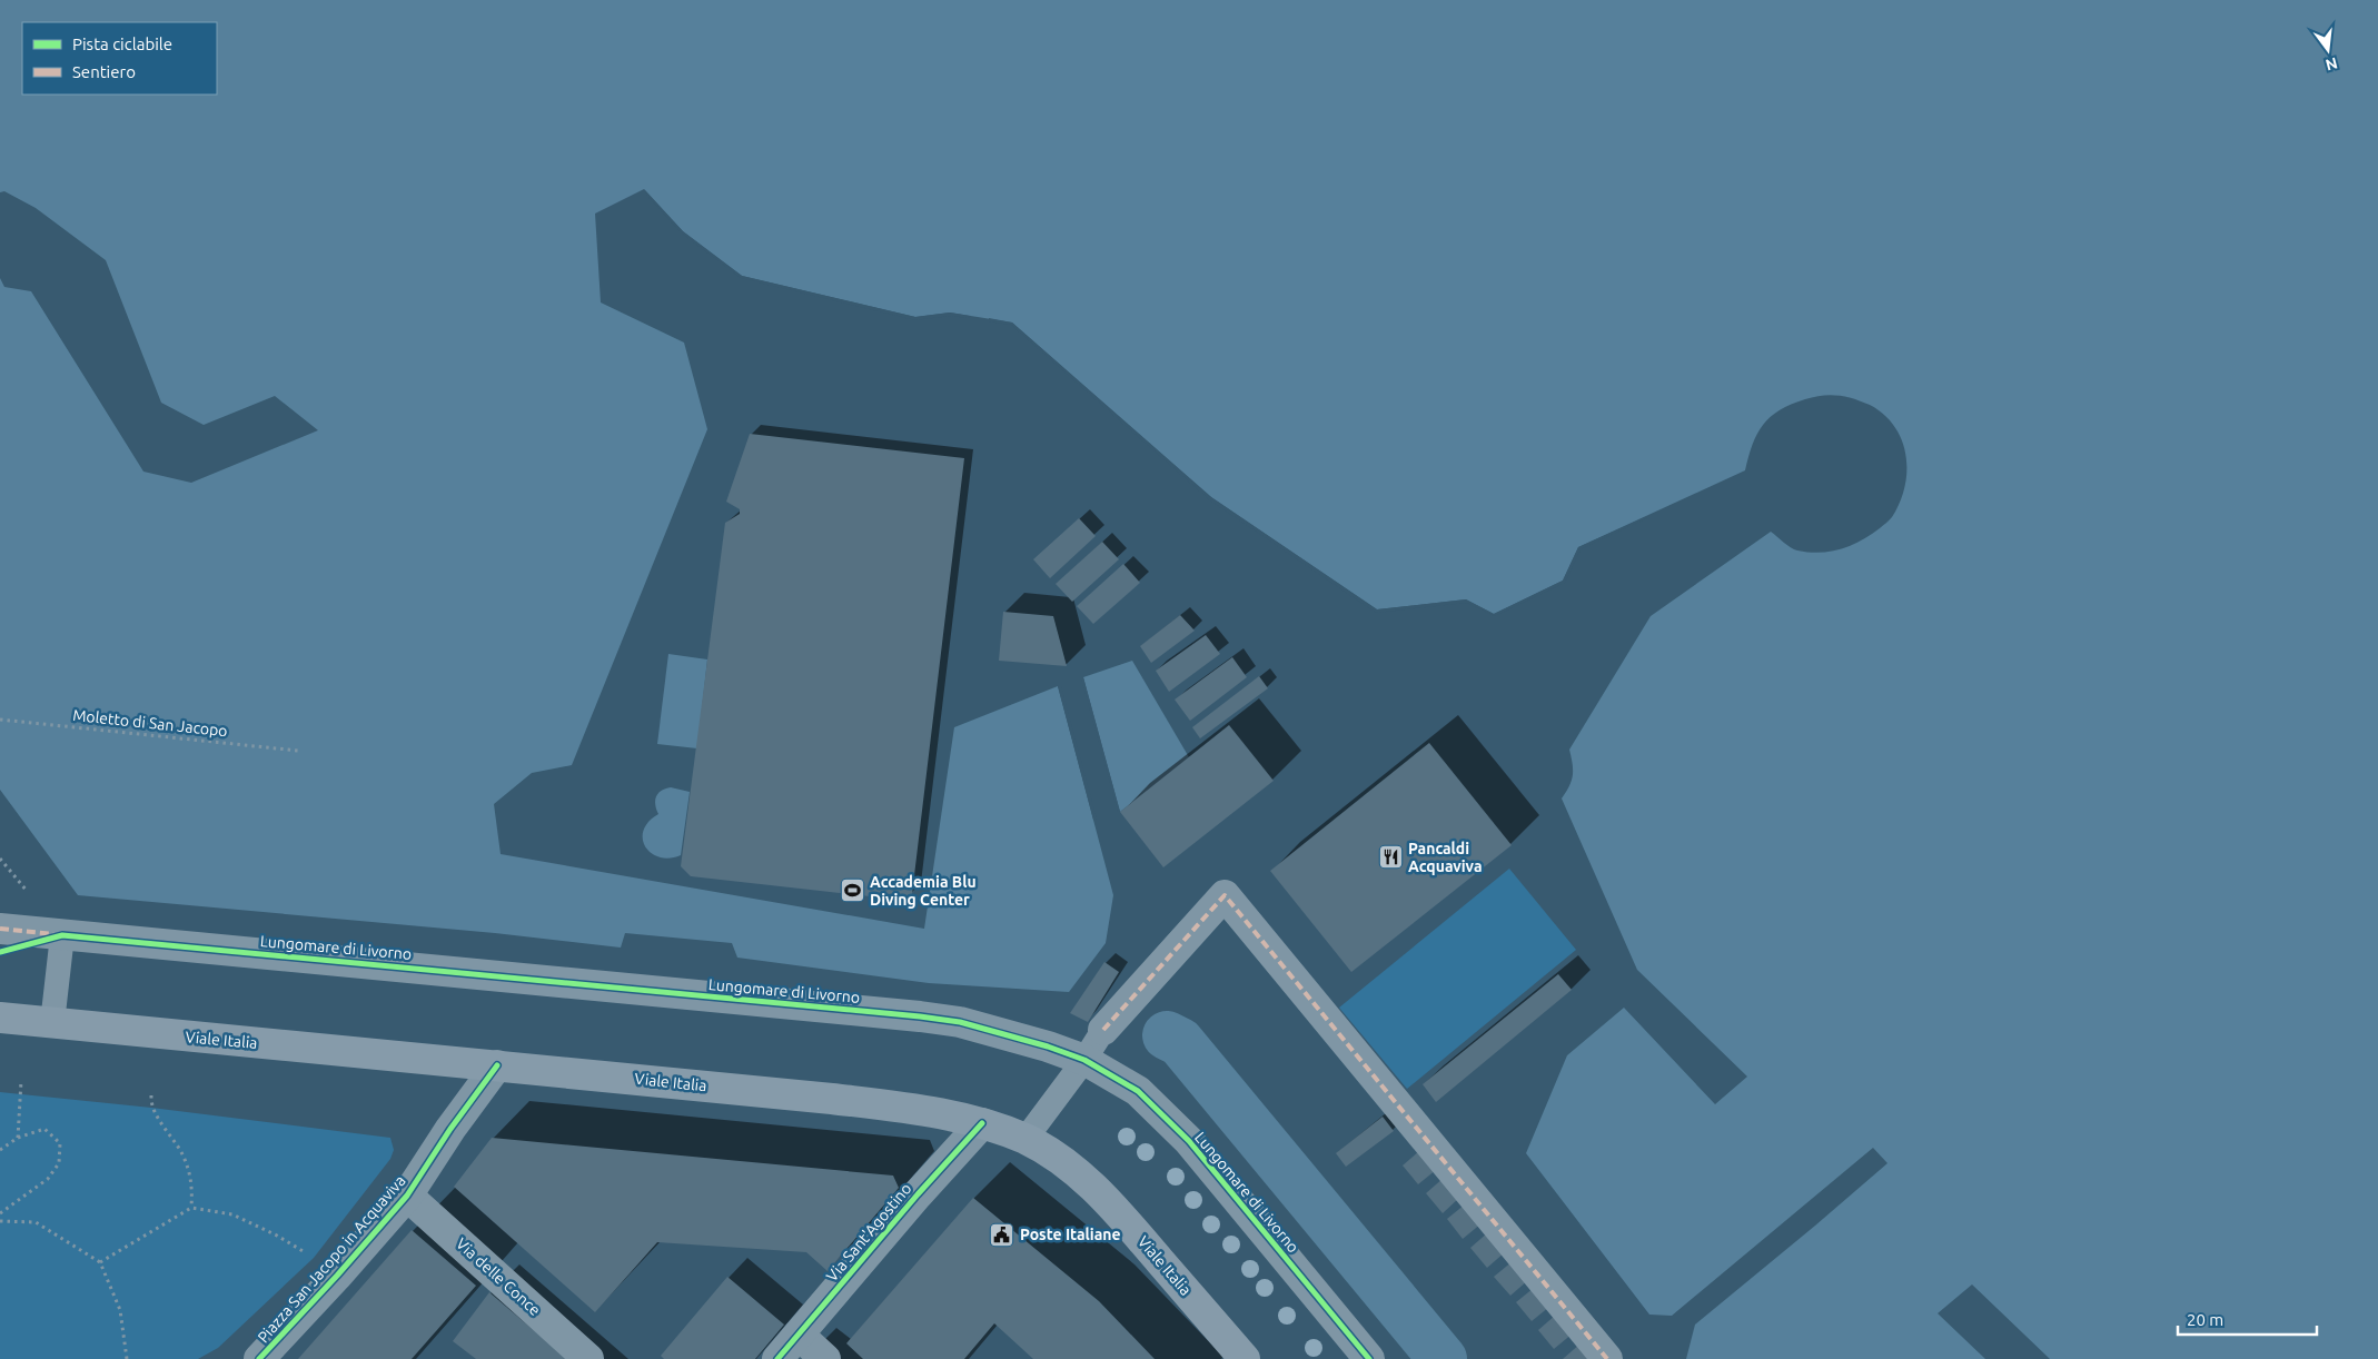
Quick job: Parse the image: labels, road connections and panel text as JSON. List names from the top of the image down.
{
  "streets": {
    "main road": ["Viale Italia"],
    "street": [
      "Lungomare di Livorno",
      "Via Sant'Agostino",
      "Piazza San Jacopo in Acquaviva",
      "Via delle Conce"
    ],
    "path": ["Moletto di San Jacopo"]
  },
  "crossings": [
    ["Viale Italia", "Via Sant'Agostino"],
    ["Viale Italia", "Piazza San Jacopo in Acquaviva"],
    ["Piazza San Jacopo in Acquaviva", "Via delle Conce"]
  ],
  "places": {
    "restaurant": ["Pancaldi Acquaviva"],
    "sports": ["Accademia Blu Diving Center"],
    "public building": ["Poste Italiane"]
  },
  "legend": ["Pista ciclabile", "Sentiero"],
  "scale_bar": "20 m",
  "north": "bottom"
}
